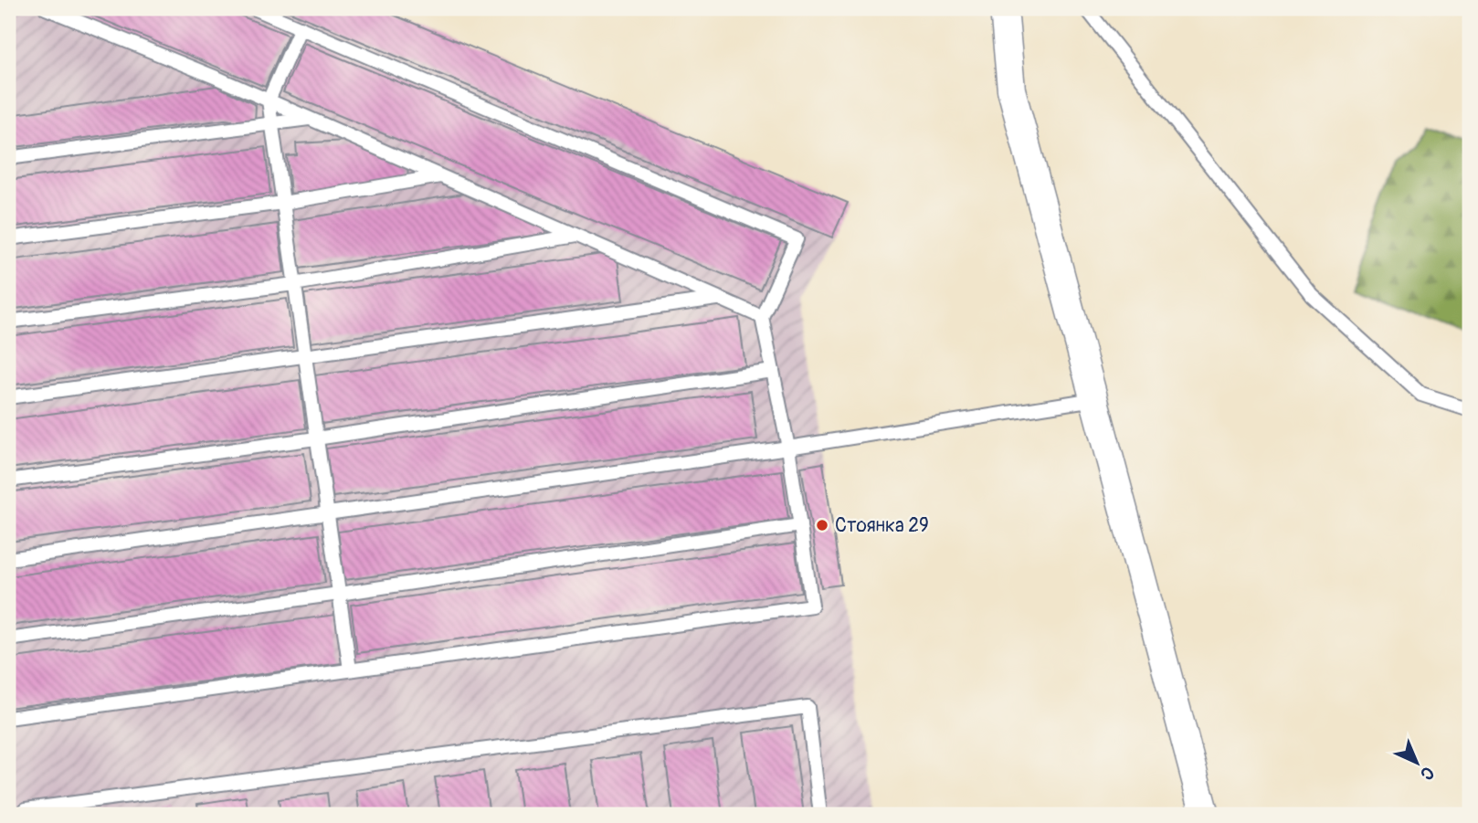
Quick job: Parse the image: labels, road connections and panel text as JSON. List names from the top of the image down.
{
  "places": ["Стоянка 29"],
  "north": "bottom right"
}
